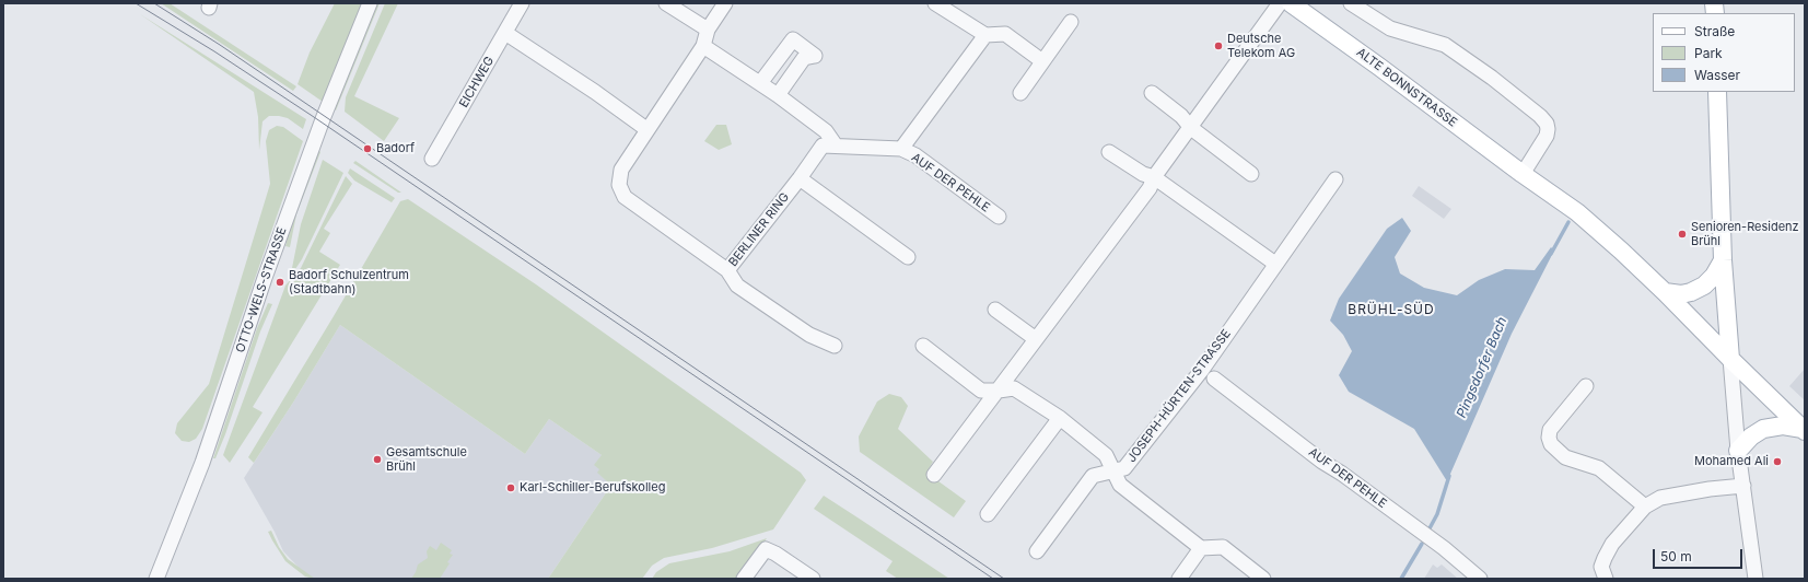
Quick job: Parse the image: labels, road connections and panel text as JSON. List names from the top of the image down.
{
  "streets": {
    "main road": ["ALTE BONNSTRASSE"],
    "street": [
      "EICHWEG",
      "AUF DER PEHLE",
      "BERLINER RING",
      "OTTO-WELS-STRASSE",
      "JOSEPH-HÜRTEN-STRASSE"
    ]
  },
  "crossings": [
    ["AUF DER PEHLE", "BERLINER RING"]
  ],
  "districts": ["BRÜHL-SÜD"],
  "water": ["Pingsdorfer Bach"],
  "places": [
    "Deutsche Telekom AG",
    "Badorf",
    "Senioren-Residenz Brühl",
    "Badorf Schulzentrum (Stadtbahn)",
    "Gesamtschule Brühl",
    "Mohamed Ali",
    "Karl-Schiller-Berufskolleg"
  ],
  "legend": ["Straße", "Park", "Wasser"],
  "scale_bar": "50 m"
}
